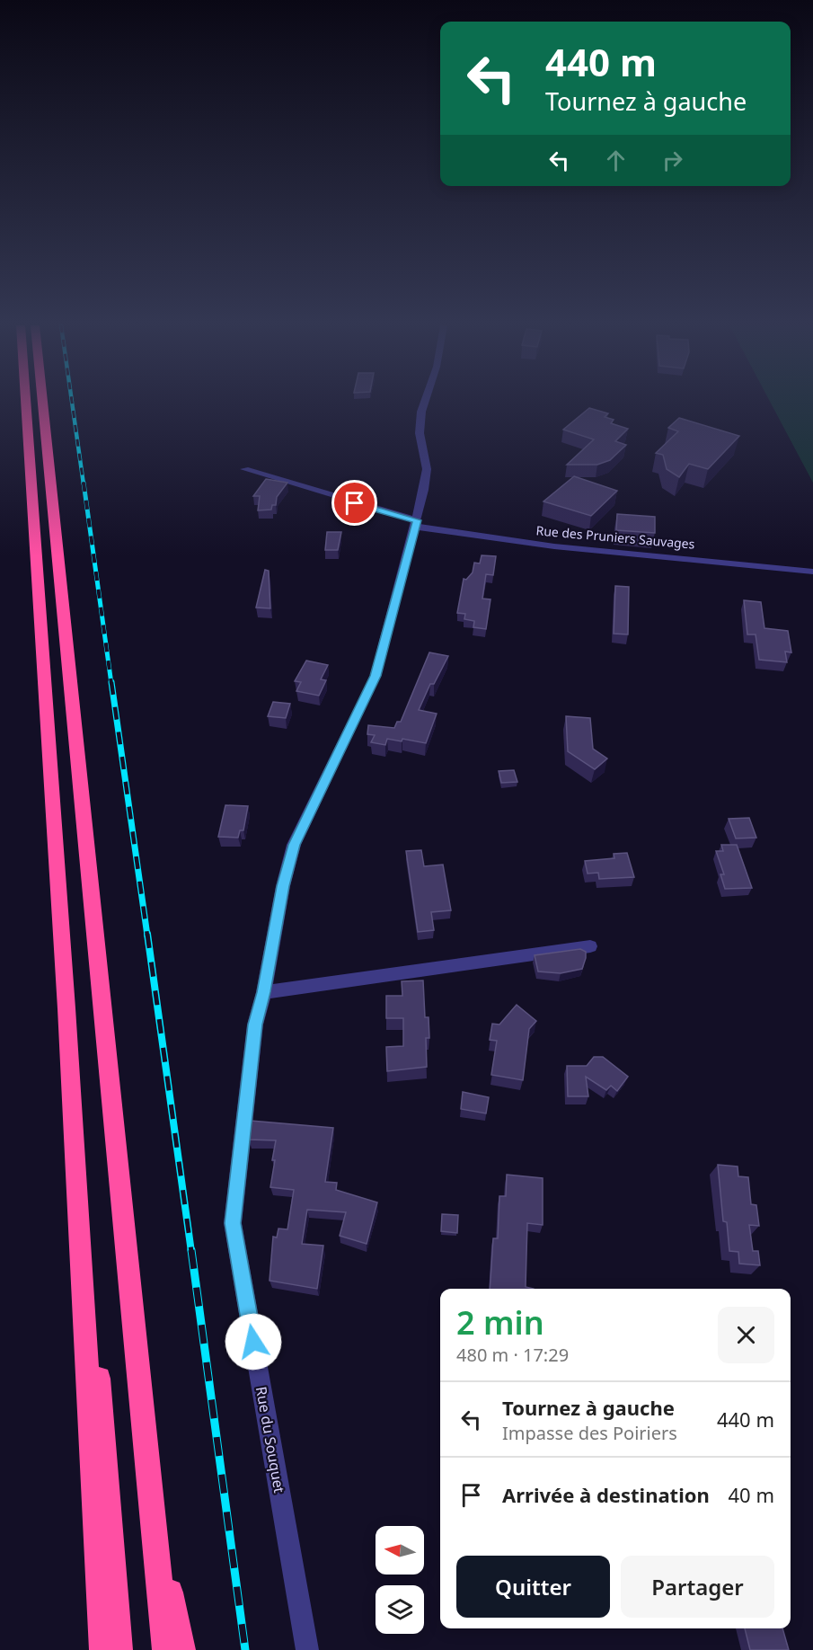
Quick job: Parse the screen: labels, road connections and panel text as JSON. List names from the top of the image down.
{
  "streets": {
    "street": ["Rue des Pruniers Sauvages", "Rue du Souquet"]
  },
  "crossings": [
    ["Rue des Pruniers Sauvages", "Rue du Souquet"]
  ],
  "north": "left",
  "page": {
    "turn": ["440 m", "Tournez à gauche"],
    "heading": ["2 min", "480 m · 17:29"],
    "list": [
      {
        "name": "Tournez à gauche",
        "note": "Impasse des Poiriers",
        "value": "440 m"
      },
      {
        "name": "Arrivée à destination",
        "value": "40 m"
      }
    ],
    "buttons": ["Quitter", "Partager"]
  }
}
